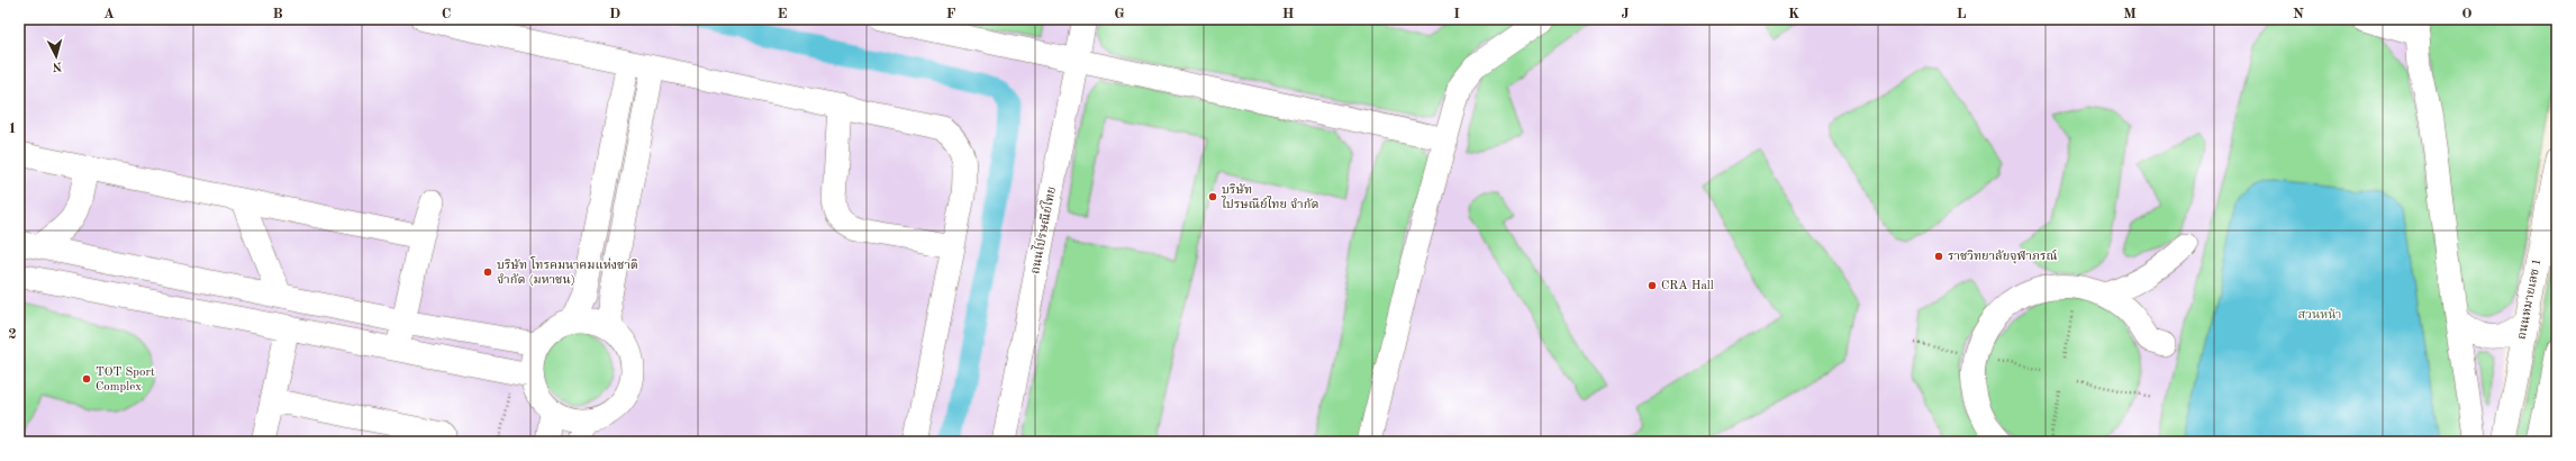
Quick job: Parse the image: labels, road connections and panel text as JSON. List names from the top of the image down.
{
  "streets": {
    "street": ["ถนนไปรษณีย์ไทย", "ถนนหมายเลข 1"]
  },
  "parks": ["สวนหน้า"],
  "places": [
    "บริษัท ไปรษณีย์ไทย จำกัด",
    "ราชวิทยาลัยจุฬาภรณ์",
    "บริษัท โทรคมนาคมแห่งชาติ จำกัด (มหาชน)",
    "CRA Hall",
    "TOT Sport Complex"
  ],
  "north": "bottom",
  "grid": {
    "columns": [
      "A",
      "B",
      "C",
      "D",
      "E",
      "F",
      "G",
      "H",
      "I",
      "J",
      "K",
      "L",
      "M",
      "N",
      "O"
    ],
    "rows": ["1", "2"]
  }
}
